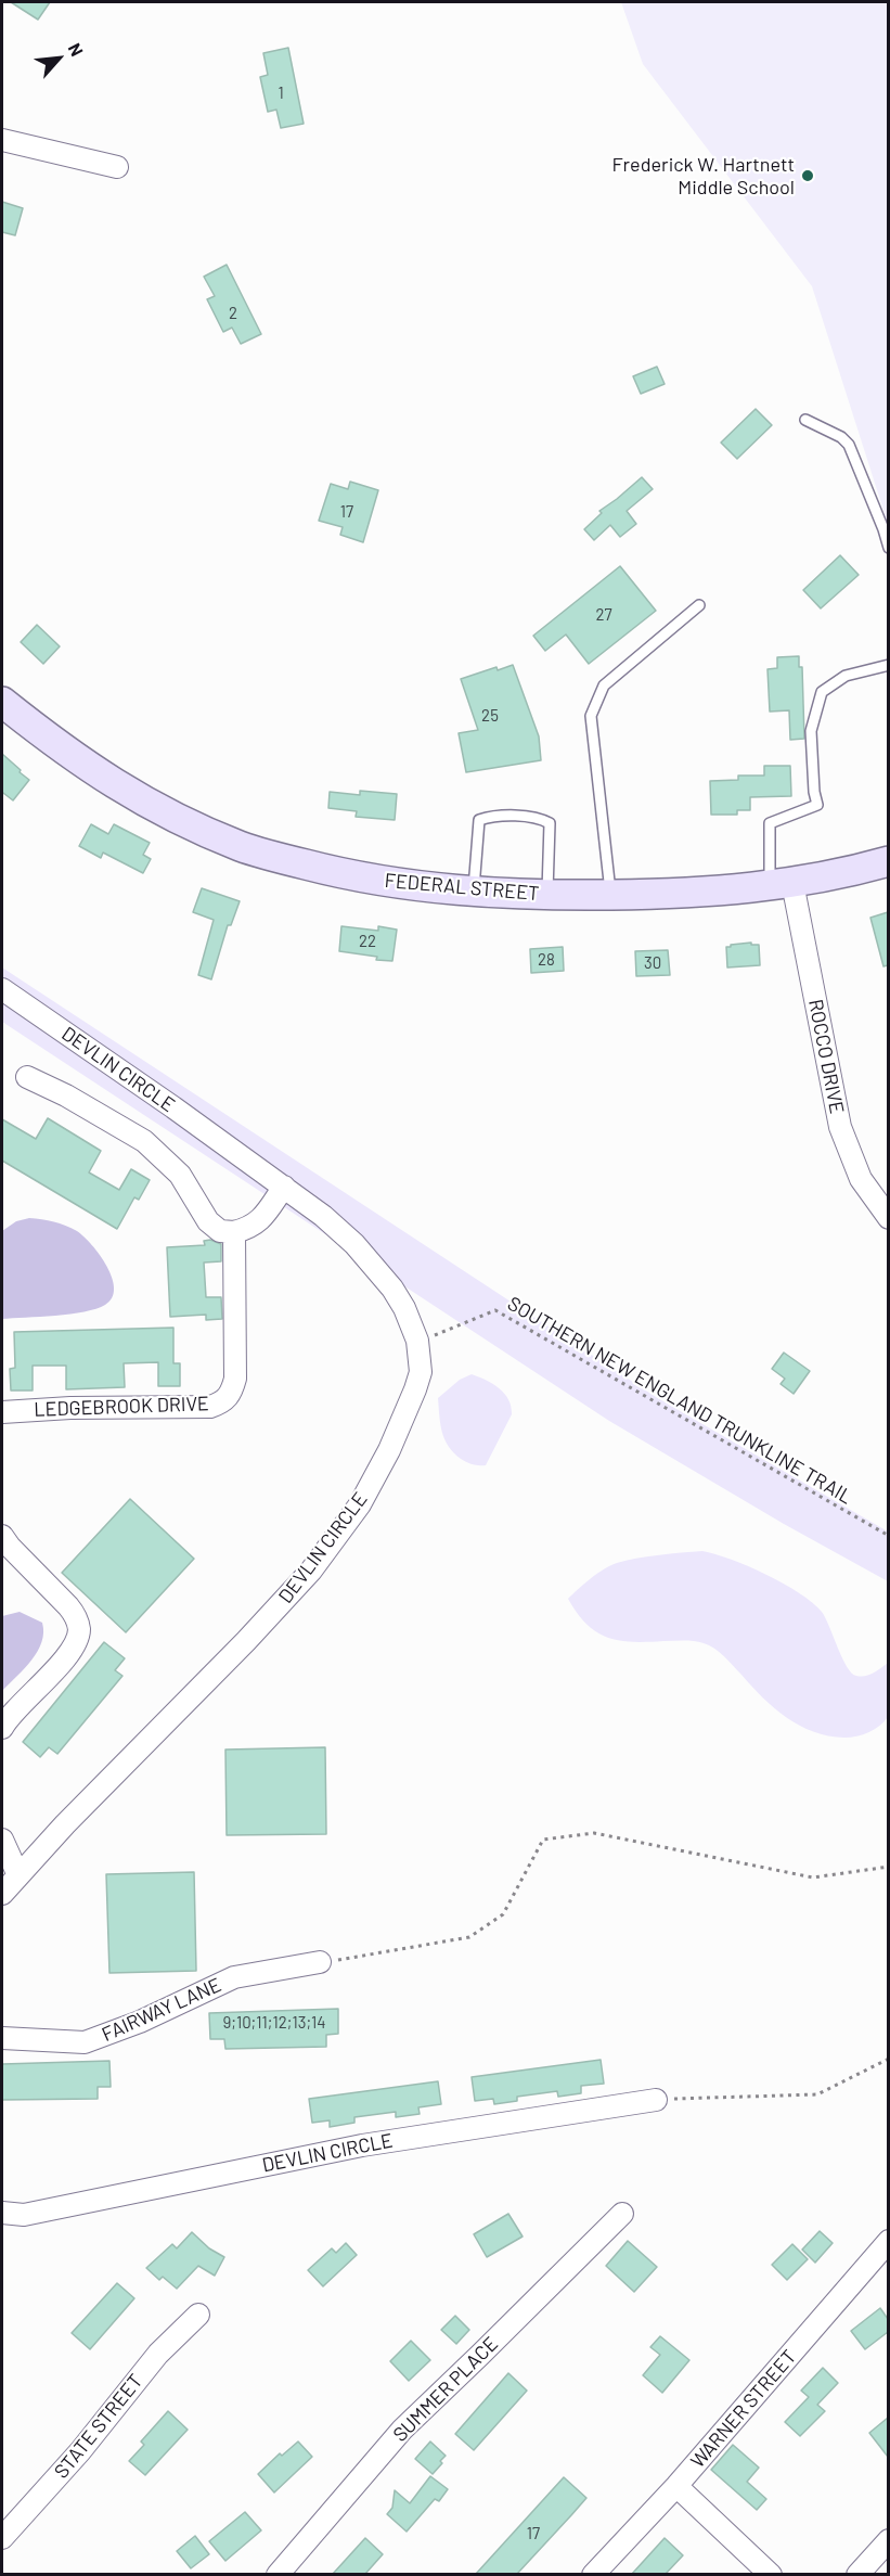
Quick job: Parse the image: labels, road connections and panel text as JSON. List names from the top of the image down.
{
  "streets": {
    "street": [
      "FEDERAL STREET",
      "ROCCO DRIVE",
      "DEVLIN CIRCLE",
      "LEDGEBROOK DRIVE",
      "FAIRWAY LANE",
      "SUMMER PLACE",
      "WARNER STREET",
      "STATE STREET"
    ],
    "path": ["SOUTHERN NEW ENGLAND TRUNKLINE TRAIL"]
  },
  "crossings": [
    ["FEDERAL STREET", "ROCCO DRIVE"],
    ["DEVLIN CIRCLE", "SOUTHERN NEW ENGLAND TRUNKLINE TRAIL"]
  ],
  "places": ["Frederick W. Hartnett Middle School"],
  "house_numbers": [
    "1",
    "2",
    "17",
    "27",
    "25",
    "22",
    "28",
    "30",
    "9;10;11;12;13;14",
    "17"
  ],
  "north": "top right"
}
